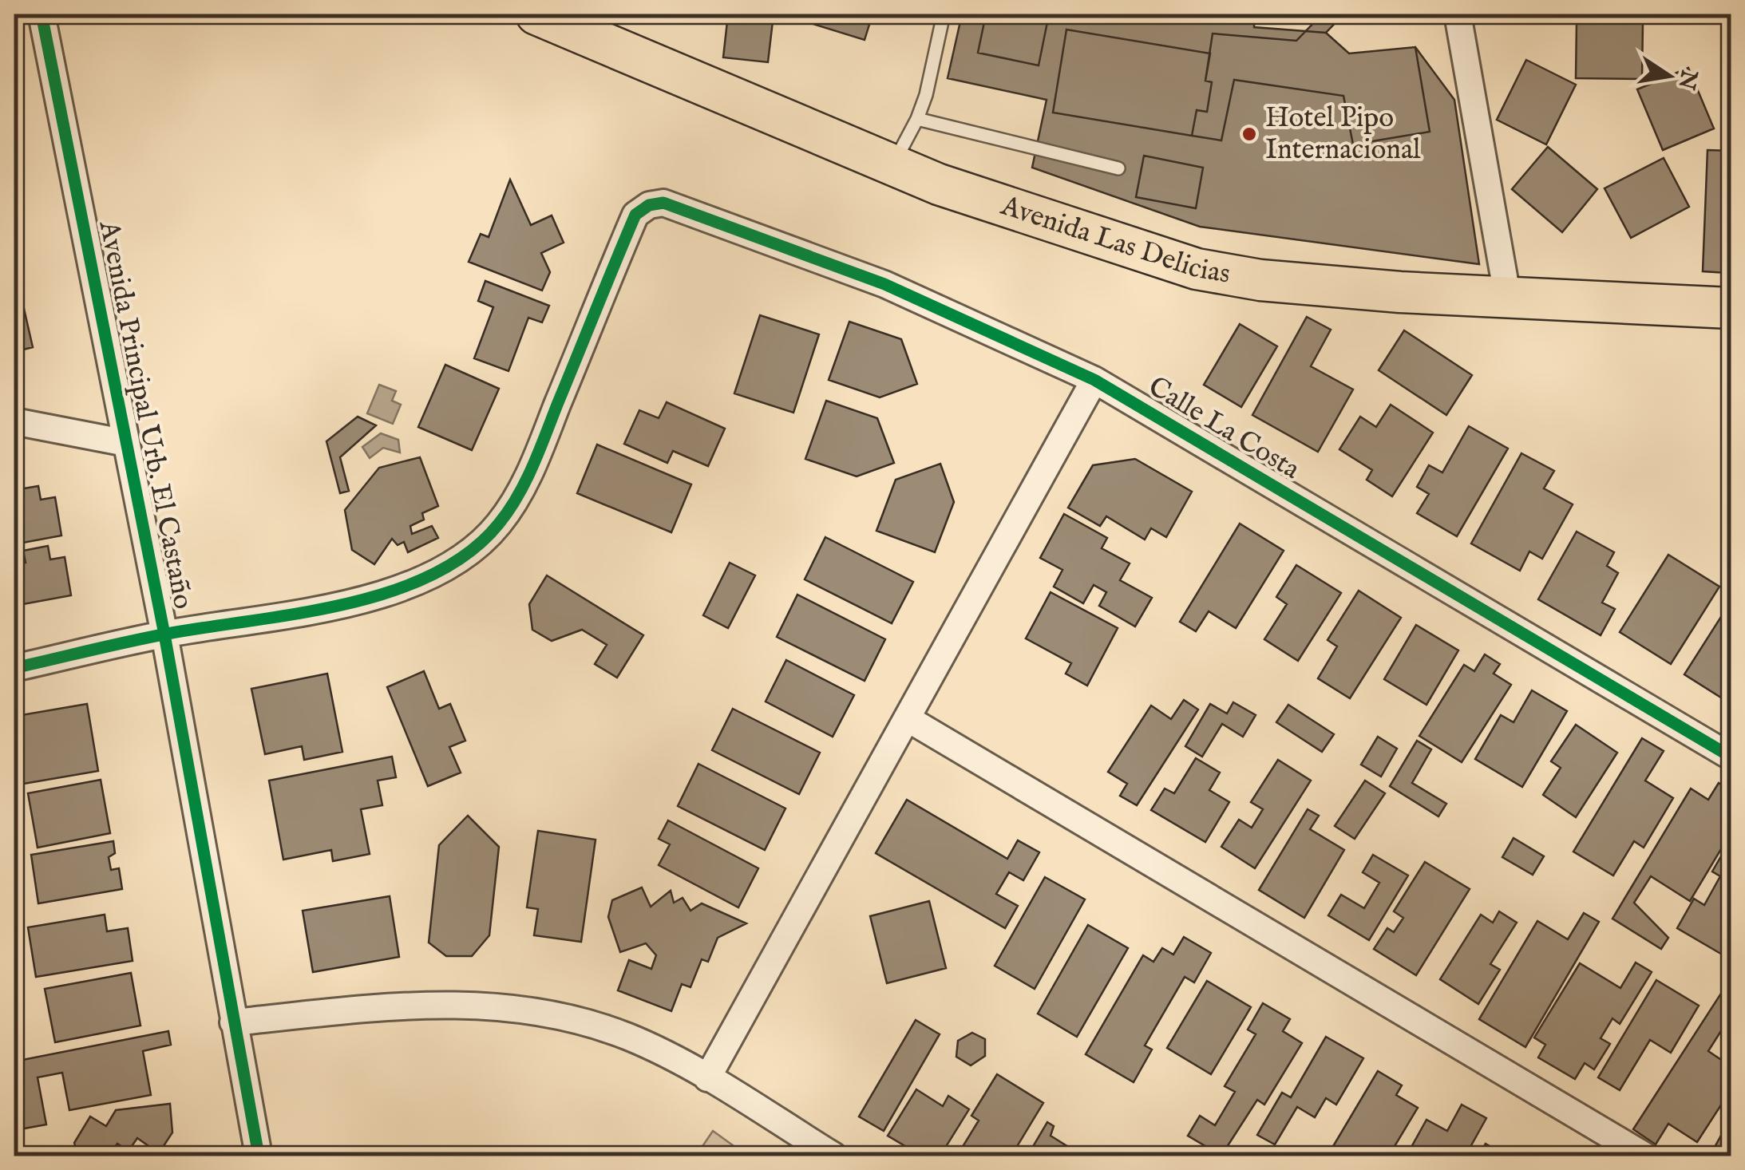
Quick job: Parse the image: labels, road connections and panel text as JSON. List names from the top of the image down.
{
  "streets": {
    "main road": ["Avenida Las Delicias"],
    "street": ["Avenida Principal Urb. El Castaño", "Calle La Costa"]
  },
  "crossings": [
    ["Avenida Principal Urb. El Castaño", "Calle La Costa"]
  ],
  "places": ["Hotel Pipo Internacional"],
  "north": "right"
}
